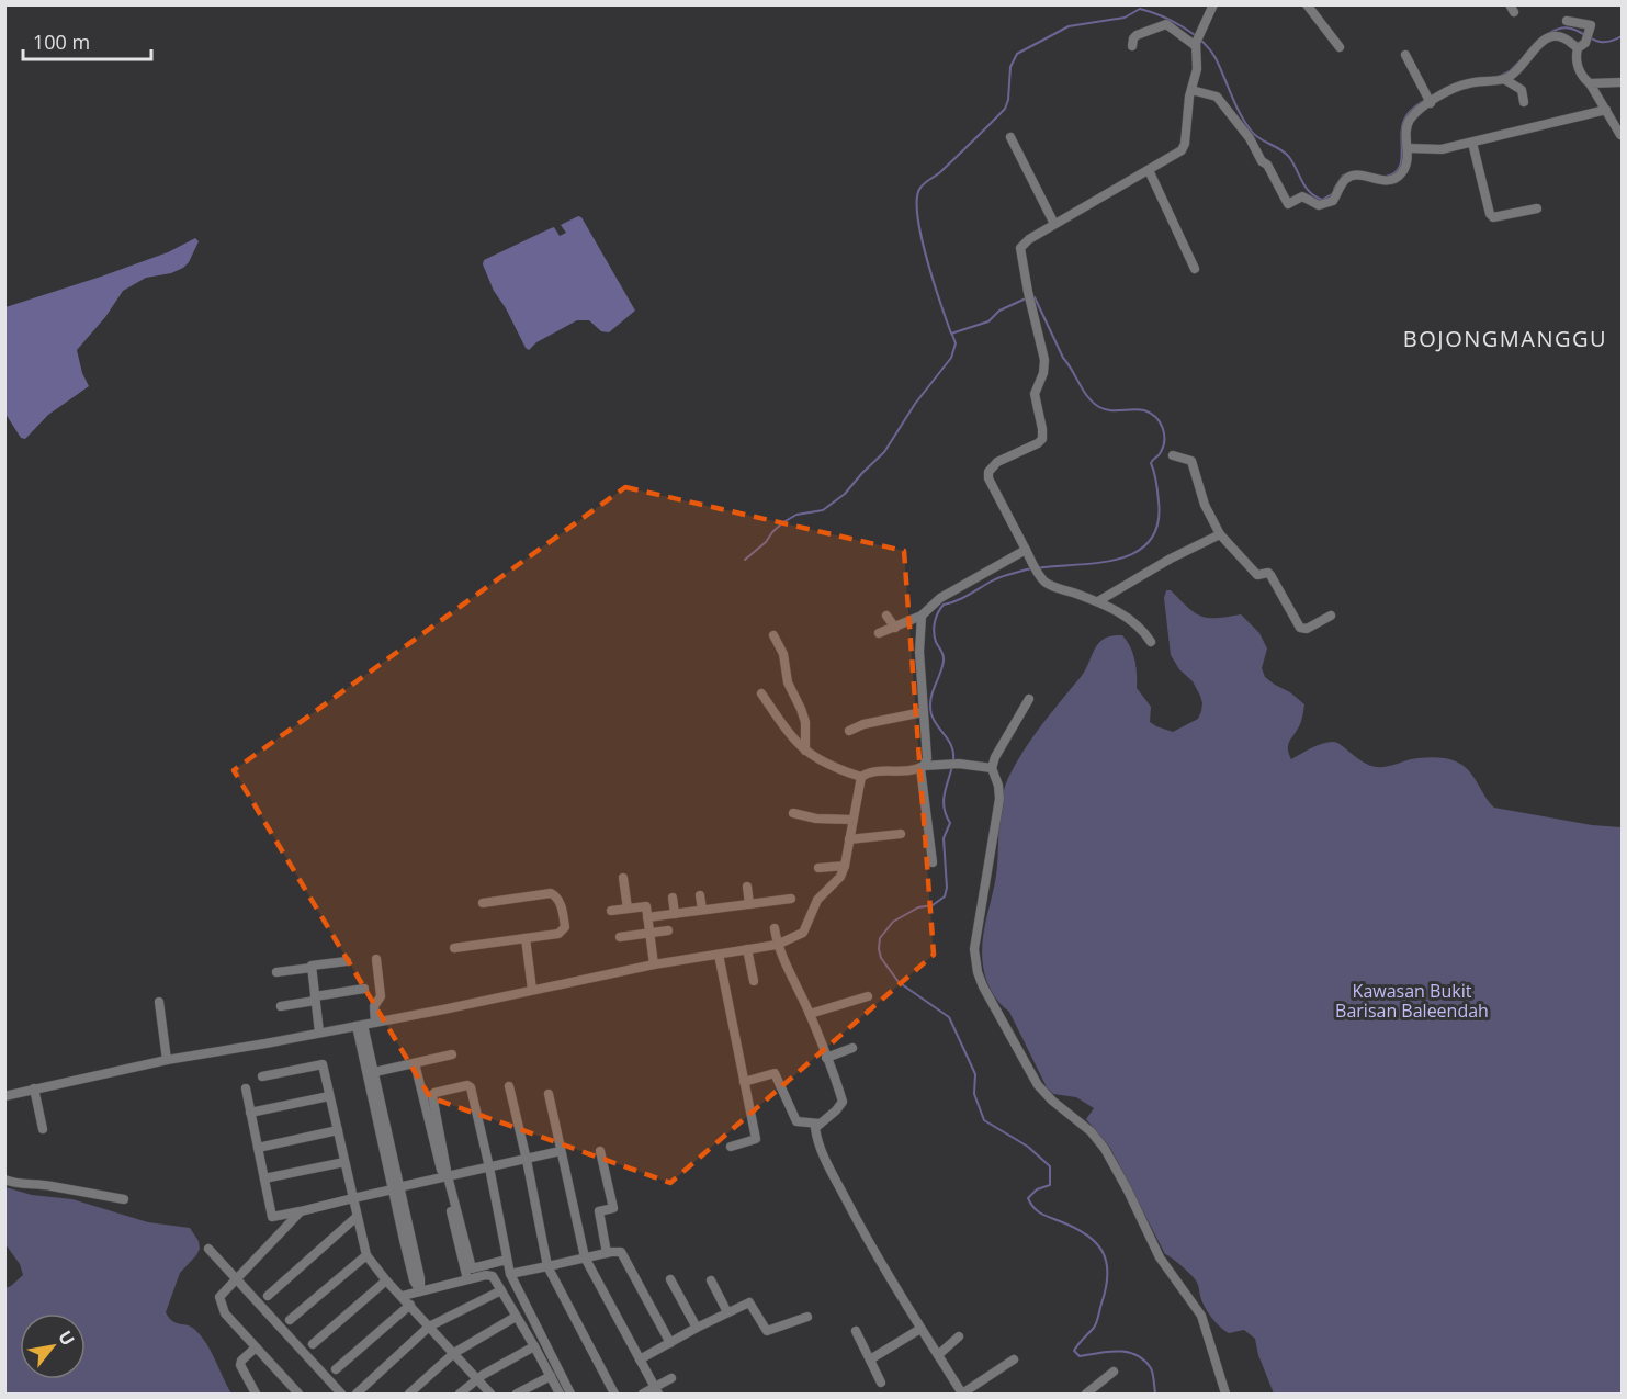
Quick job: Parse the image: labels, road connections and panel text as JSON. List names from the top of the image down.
{
  "districts": ["BOJONGMANGGU"],
  "parks": ["Kawasan Bukit Barisan Baleendah"],
  "scale_bar": "100 m",
  "north": "top right"
}
